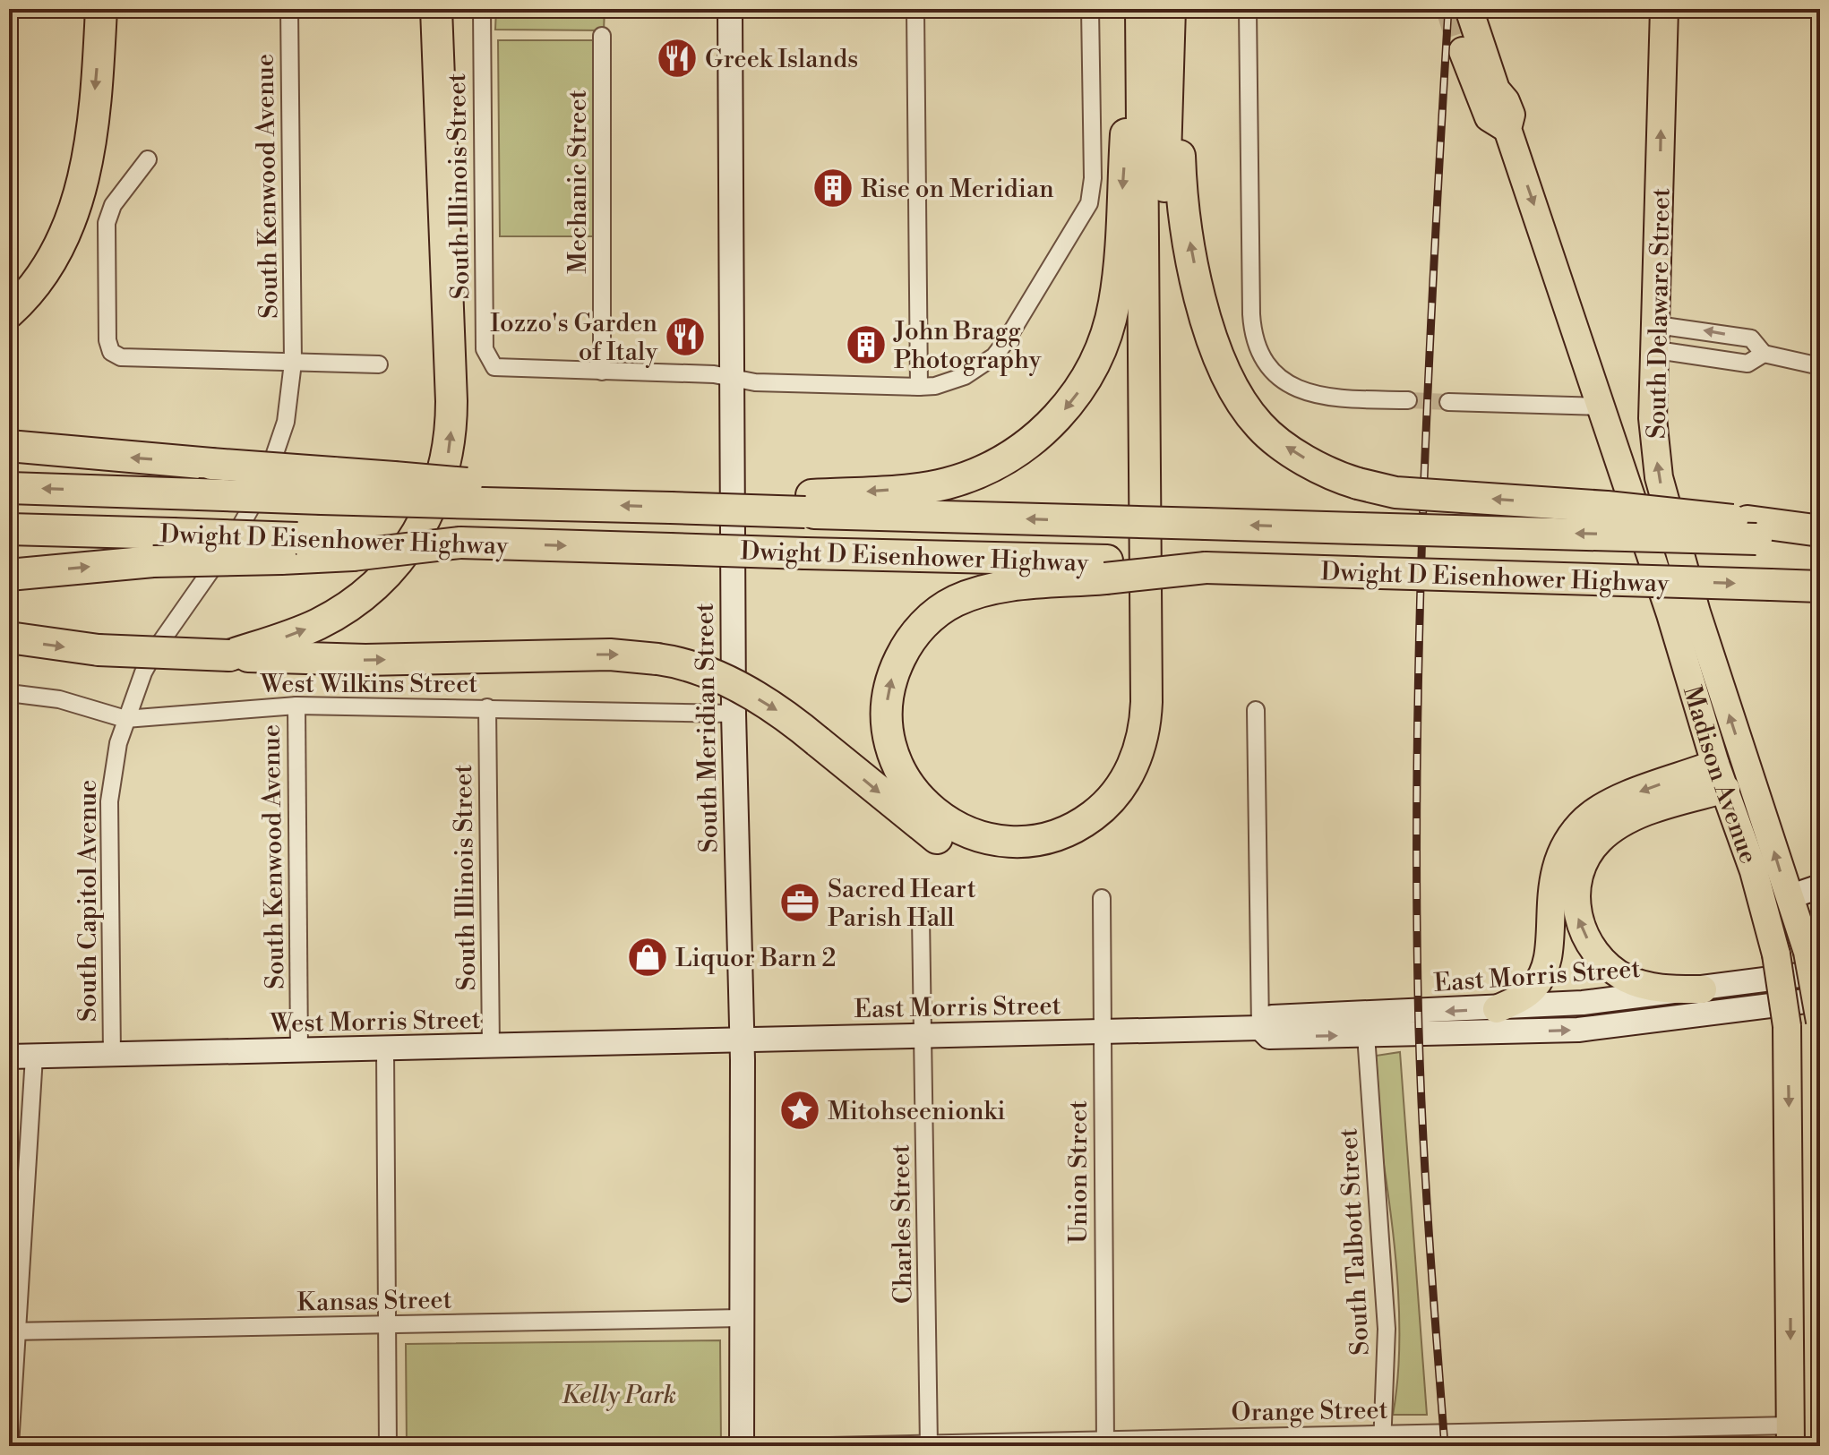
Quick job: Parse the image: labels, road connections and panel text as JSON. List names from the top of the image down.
{
  "streets": {
    "highway": ["Dwight D Eisenhower Highway"],
    "main road": [
      "South Delaware Street",
      "South Meridian Street",
      "Madison Avenue",
      "East Morris Street",
      "West Morris Street"
    ],
    "street": [
      "Mechanic Street",
      "South Kenwood Avenue",
      "South Illinois Street",
      "West Wilkins Street",
      "South Capitol Avenue",
      "Union Street",
      "Charles Street",
      "South Talbott Street",
      "Kansas Street",
      "Orange Street"
    ]
  },
  "crossings": [
    ["Mechanic Street", "South Illinois Street"],
    ["South Kenwood Avenue", "West Wilkins Street"],
    ["South Kenwood Avenue", "South Capitol Avenue"],
    ["South Kenwood Avenue", "West Morris Street"],
    ["South Illinois Street", "West Wilkins Street"],
    ["South Illinois Street", "West Morris Street"],
    ["South Delaware Street", "Madison Avenue"],
    ["West Wilkins Street", "South Meridian Street"],
    ["West Wilkins Street", "South Capitol Avenue"],
    ["South Meridian Street", "East Morris Street"],
    ["South Meridian Street", "West Morris Street"],
    ["South Meridian Street", "Kansas Street"],
    ["Madison Avenue", "East Morris Street"],
    ["Madison Avenue", "Orange Street"],
    ["South Capitol Avenue", "West Morris Street"],
    ["East Morris Street", "West Morris Street"],
    ["East Morris Street", "Union Street"],
    ["East Morris Street", "Charles Street"],
    ["East Morris Street", "South Talbott Street"],
    ["Union Street", "Orange Street"],
    ["Charles Street", "Orange Street"],
    ["South Talbott Street", "Orange Street"]
  ],
  "one_way": ["South Delaware Street"],
  "parks": ["Kelly Park"],
  "places": {
    "restaurant": ["Greek Islands", "Iozzo's Garden of Italy"],
    "building": ["Rise on Meridian", "John Bragg Photography"],
    "office": ["Sacred Heart Parish Hall"],
    "shop": ["Liquor Barn 2"],
    "place": ["Mitohseenionki"]
  }
}
